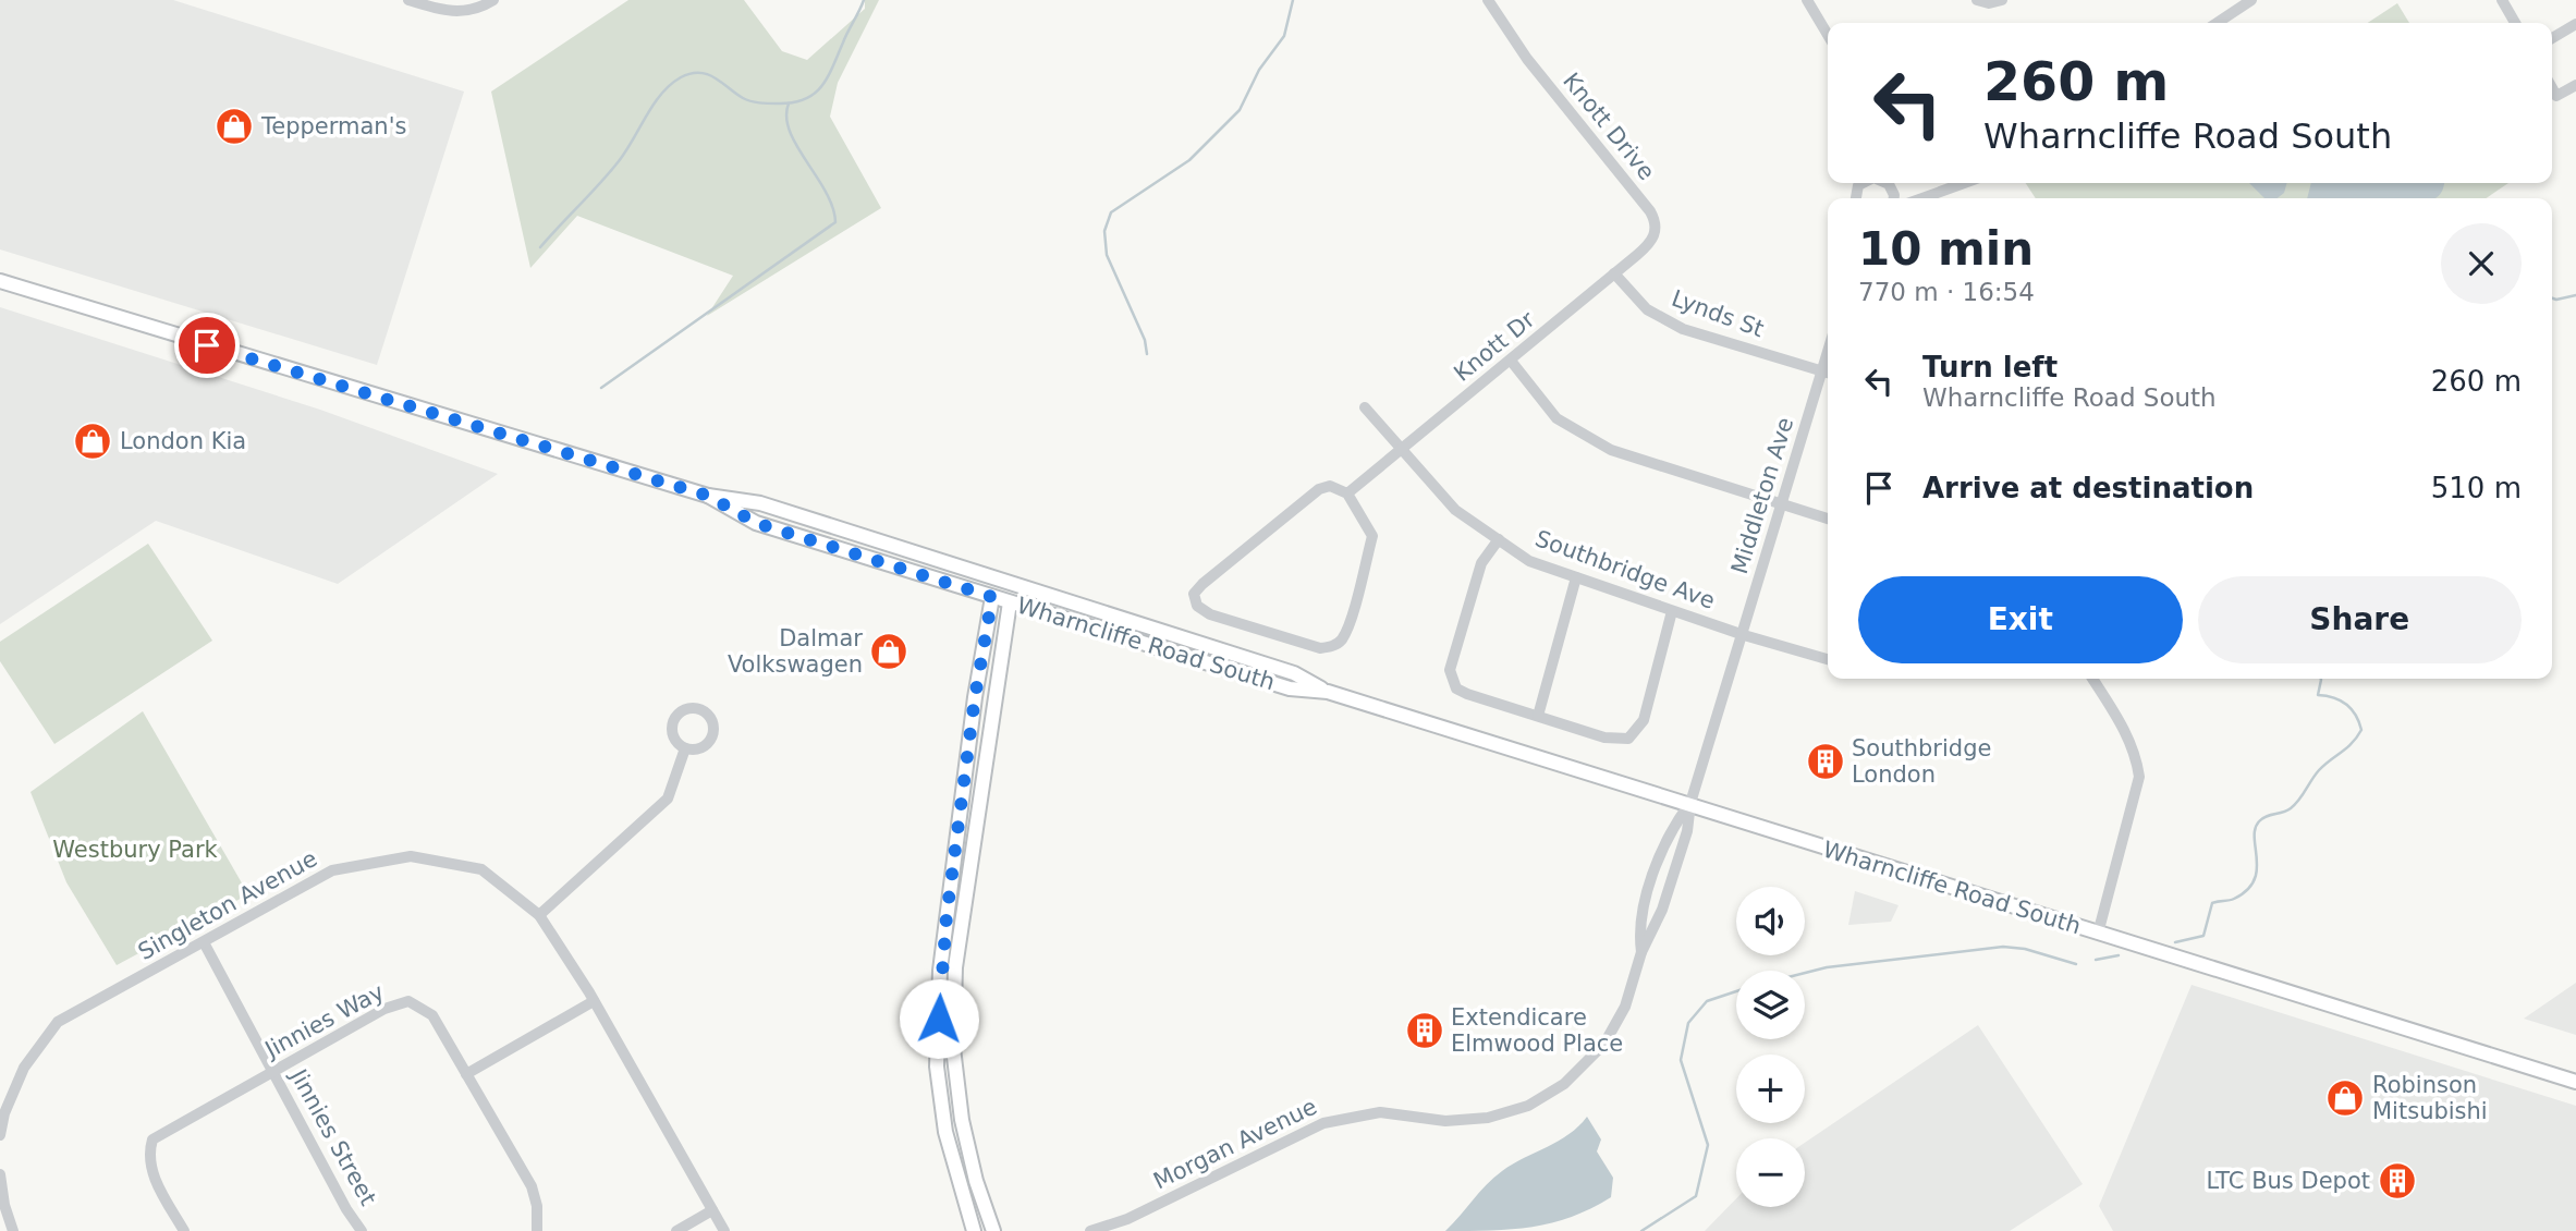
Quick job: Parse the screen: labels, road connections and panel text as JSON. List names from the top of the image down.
{
  "streets": {
    "main road": ["Wharncliffe Road South"],
    "street": [
      "Knott Drive",
      "Lynds St",
      "Knott Dr",
      "Middleton Ave",
      "Southbridge Ave",
      "Singleton Avenue",
      "Jinnies Way",
      "Jinnies Street",
      "Morgan Avenue"
    ]
  },
  "crossings": [
    ["Knott Drive", "Lynds St"],
    ["Knott Drive", "Knott Dr"],
    ["Lynds St", "Knott Dr"],
    ["Lynds St", "Middleton Ave"],
    ["Knott Dr", "Southbridge Ave"],
    ["Middleton Ave", "Southbridge Ave"],
    ["Middleton Ave", "Wharncliffe Road South"],
    ["Middleton Ave", "Morgan Avenue"],
    ["Wharncliffe Road South", "Morgan Avenue"],
    ["Singleton Avenue", "Jinnies Street"],
    ["Jinnies Way", "Jinnies Street"]
  ],
  "parks": ["Westbury Park"],
  "places": {
    "shop": [
      "Tepperman's",
      "London Kia",
      "Dalmar Volkswagen",
      "Robinson Mitsubishi"
    ],
    "building": ["Southbridge London", "Extendicare Elmwood Place", "LTC Bus Depot"]
  },
  "page": {
    "turn": ["260 m", "Wharncliffe Road South"],
    "heading": ["10 min", "770 m · 16:54"],
    "list": [
      {
        "name": "Turn left",
        "note": "Wharncliffe Road South",
        "value": "260 m"
      },
      {
        "name": "Arrive at destination",
        "value": "510 m"
      }
    ],
    "buttons": ["Exit", "Share"],
    "map_buttons": ["+", "−"]
  }
}
